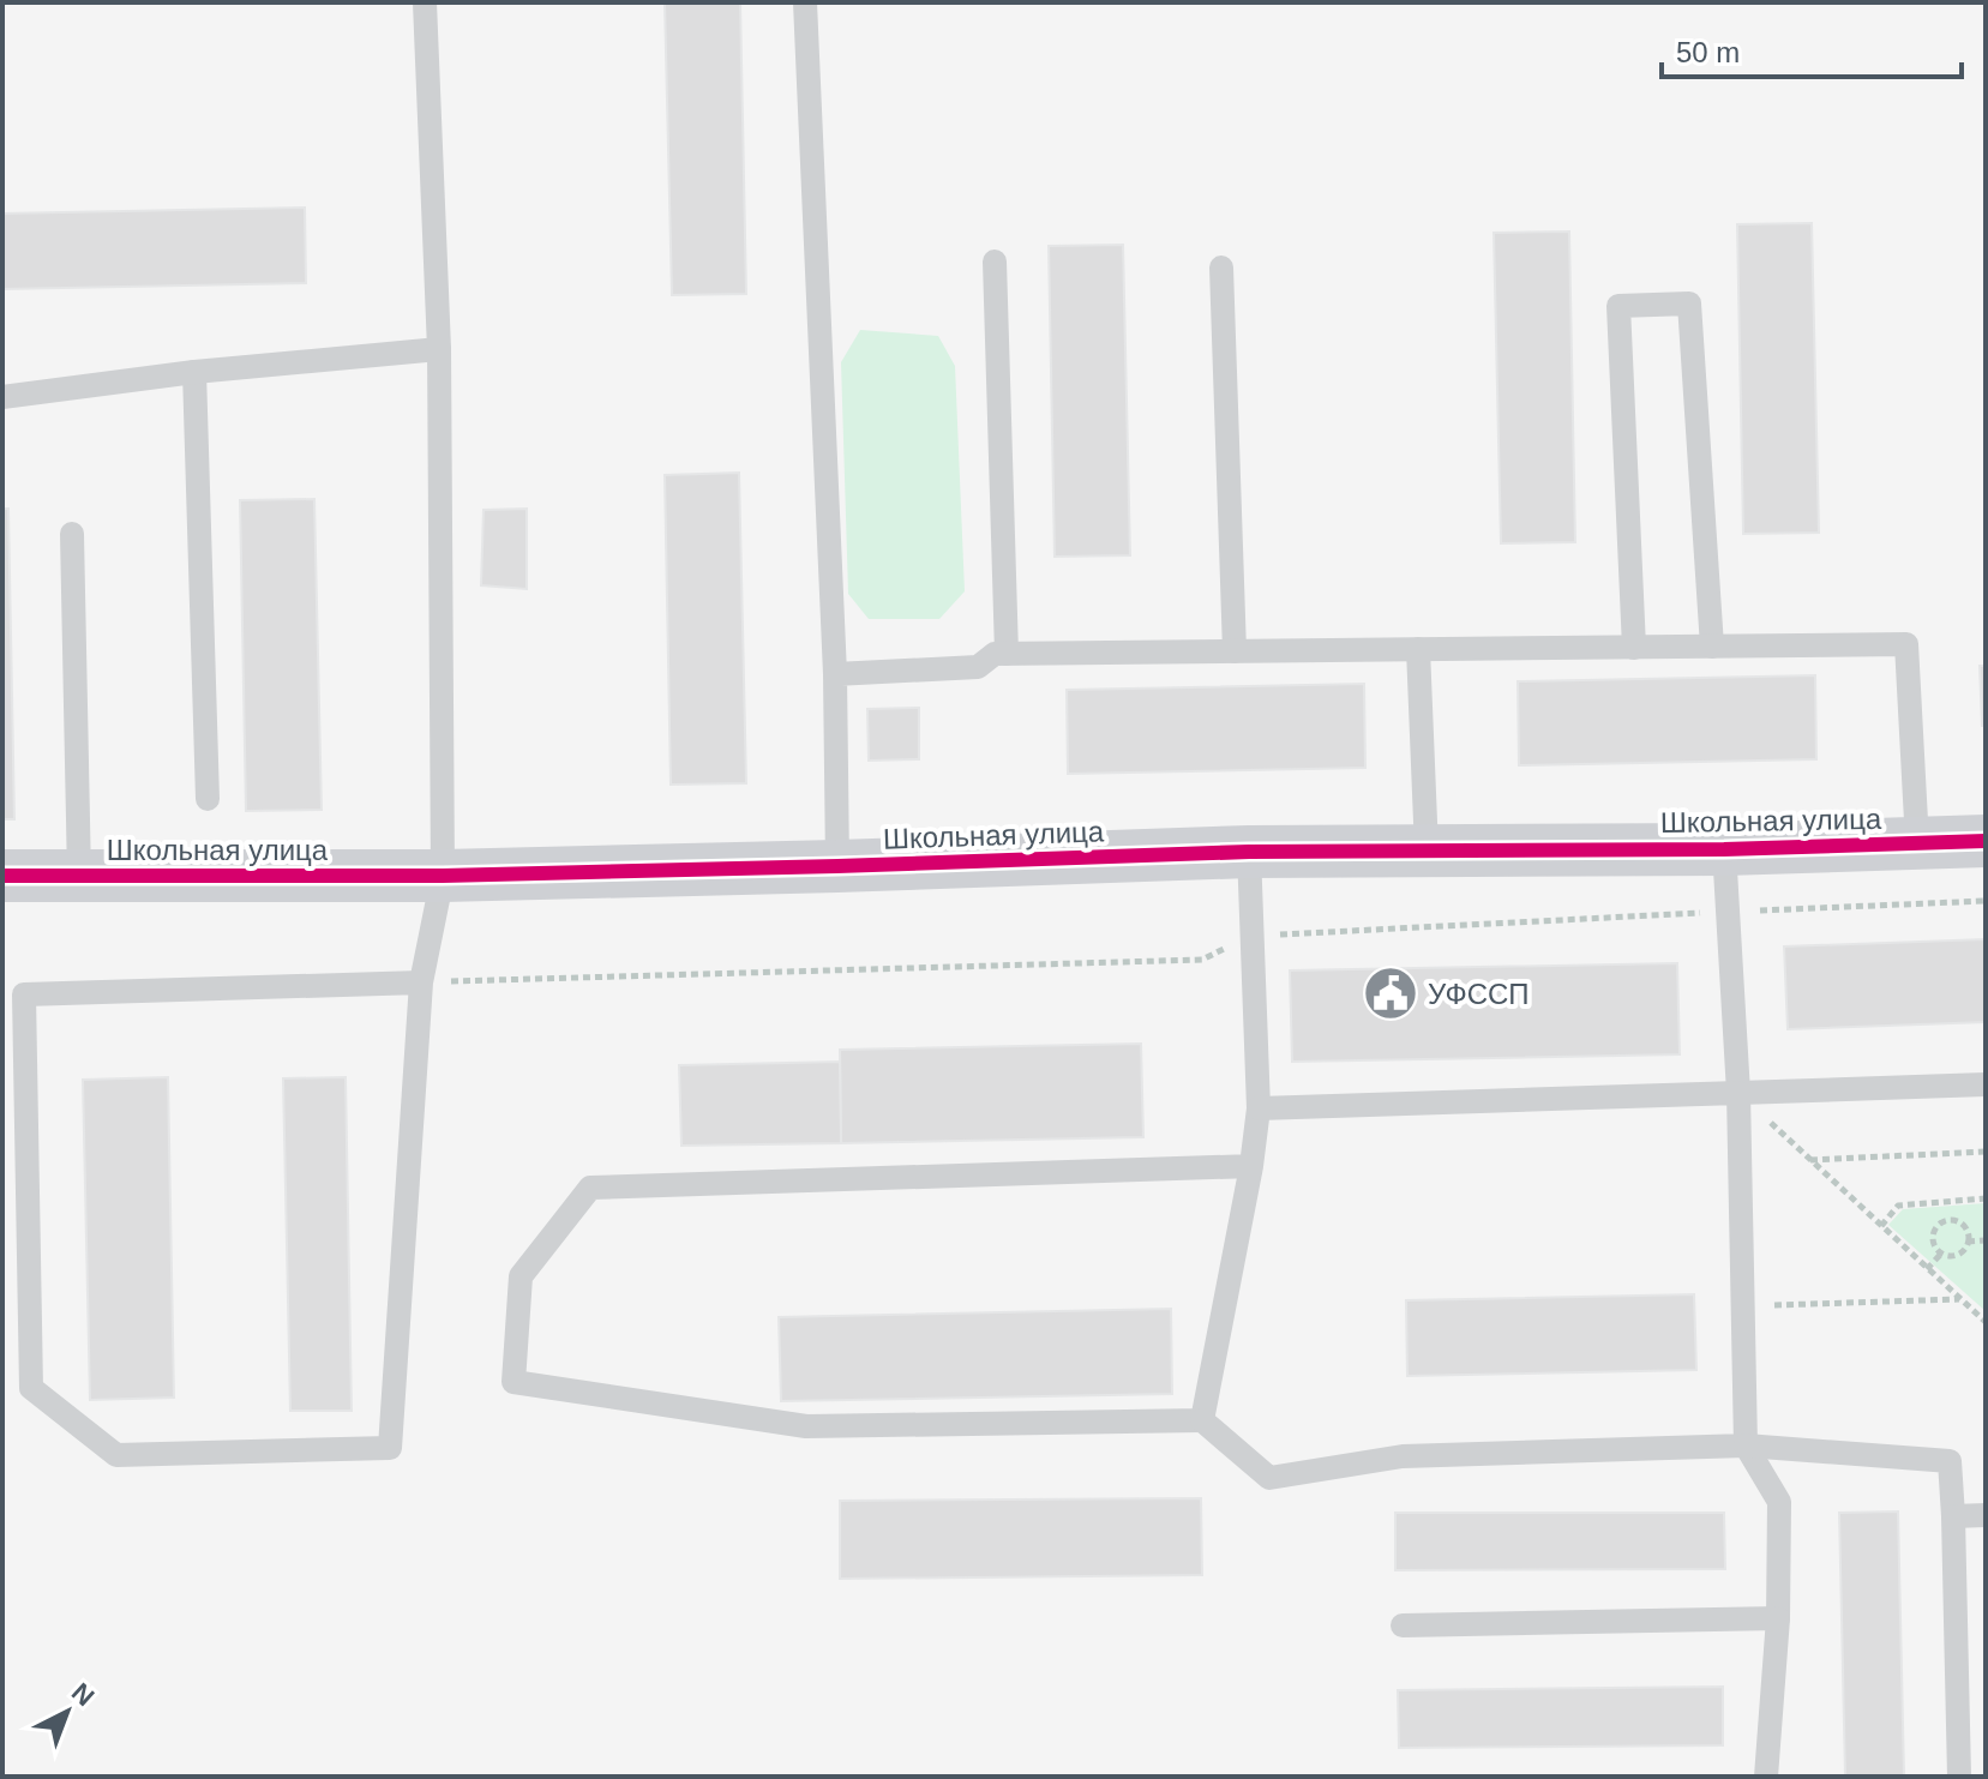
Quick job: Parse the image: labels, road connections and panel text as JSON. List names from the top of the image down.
{
  "streets": {
    "street": ["Школьная улица"]
  },
  "places": {
    "public building": ["УФССП"]
  },
  "scale_bar": "50 m",
  "north": "top right"
}
